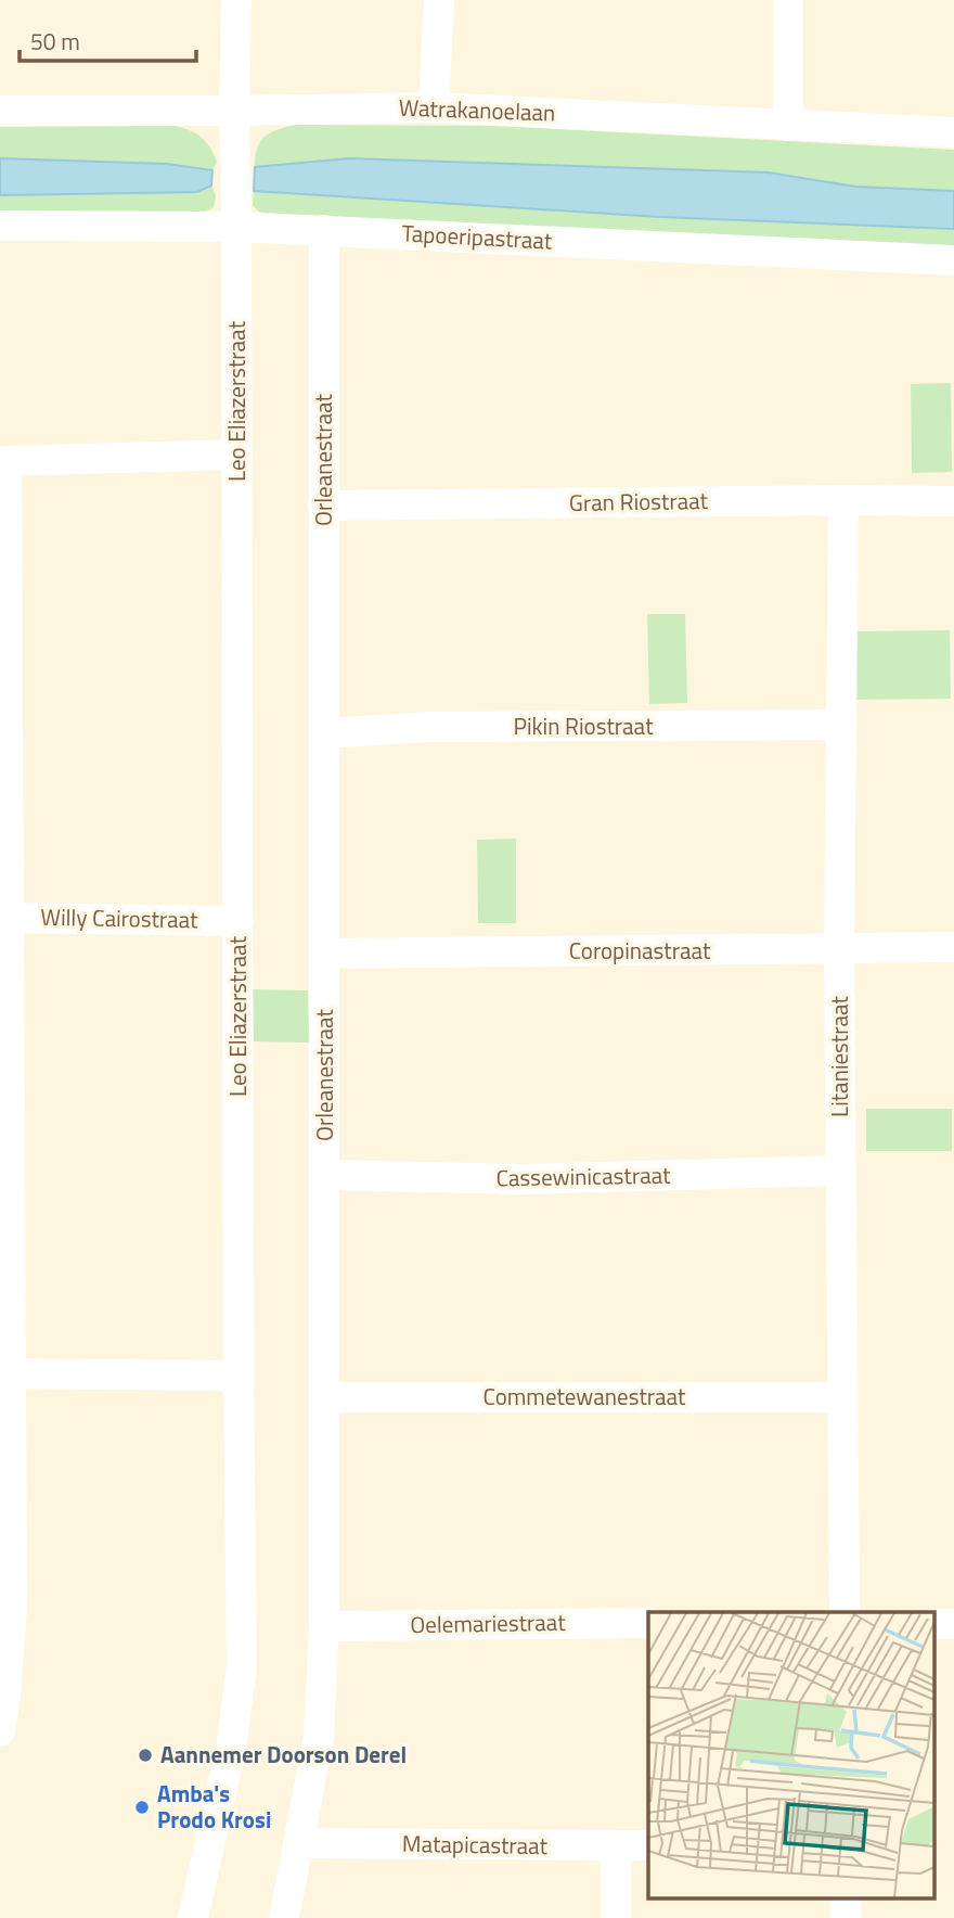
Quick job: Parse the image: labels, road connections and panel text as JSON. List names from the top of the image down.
{
  "streets": {
    "street": [
      "Watrakanoelaan",
      "Tapoeripastraat",
      "Leo Eliazerstraat",
      "Orleanestraat",
      "Gran Riostraat",
      "Pikin Riostraat",
      "Willy Cairostraat",
      "Coropinastraat",
      "Litaniestraat",
      "Cassewinicastraat",
      "Commetewanestraat",
      "Oelemariestraat",
      "Matapicastraat"
    ]
  },
  "crossings": [
    ["Watrakanoelaan", "Leo Eliazerstraat"],
    ["Tapoeripastraat", "Leo Eliazerstraat"],
    ["Tapoeripastraat", "Orleanestraat"],
    ["Leo Eliazerstraat", "Willy Cairostraat"],
    ["Orleanestraat", "Gran Riostraat"],
    ["Orleanestraat", "Pikin Riostraat"],
    ["Orleanestraat", "Coropinastraat"],
    ["Orleanestraat", "Cassewinicastraat"],
    ["Orleanestraat", "Commetewanestraat"],
    ["Orleanestraat", "Oelemariestraat"],
    ["Orleanestraat", "Matapicastraat"],
    ["Gran Riostraat", "Litaniestraat"],
    ["Pikin Riostraat", "Litaniestraat"],
    ["Coropinastraat", "Litaniestraat"],
    ["Litaniestraat", "Cassewinicastraat"],
    ["Litaniestraat", "Commetewanestraat"]
  ],
  "places": ["Aannemer Doorson Derel", "Amba's Prodo Krosi"],
  "scale_bar": "50 m"
}
